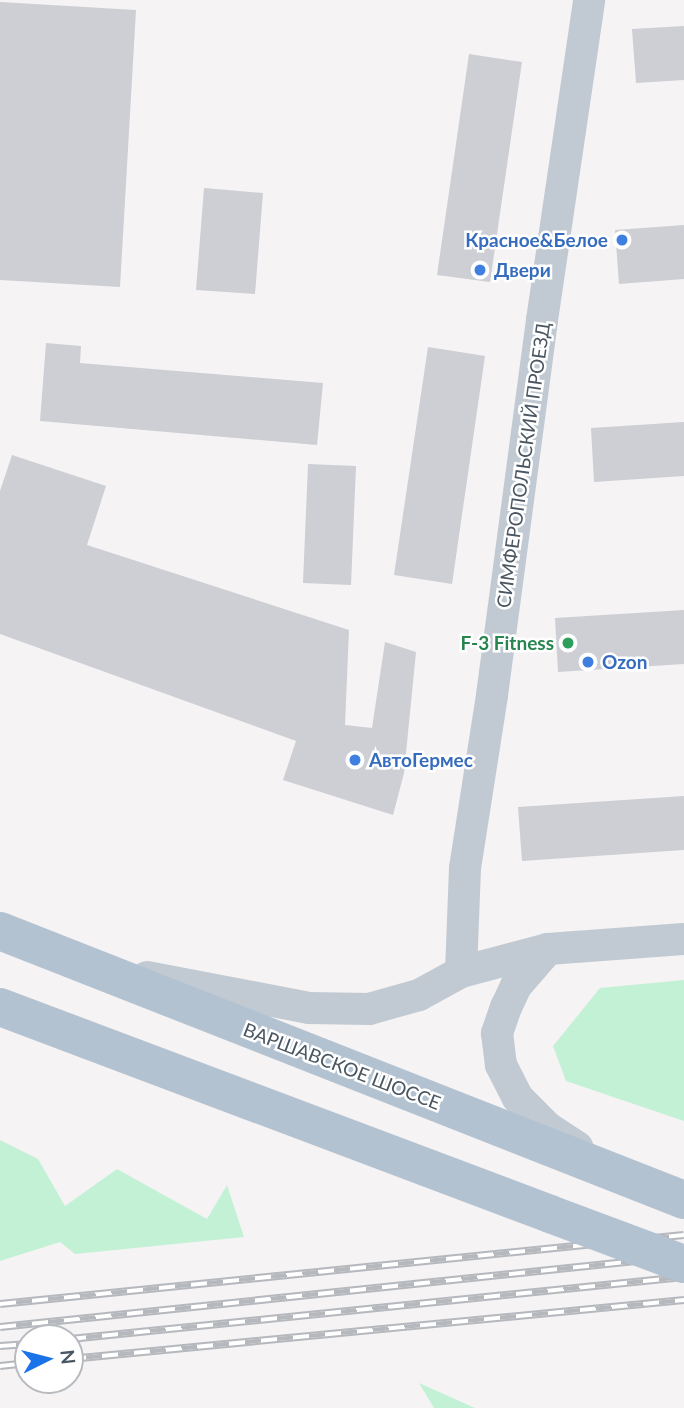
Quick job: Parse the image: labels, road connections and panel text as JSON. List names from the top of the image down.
{
  "streets": {
    "main road": ["ВАРШАВСКОЕ ШОССЕ"],
    "street": ["СИМФЕРОПОЛЬСКИЙ ПРОЕЗД"]
  },
  "places": [
    "Красное&Белое",
    "Двери",
    "F-3 Fitness",
    "Ozon",
    "АвтоГермес"
  ],
  "north": "right"
}
